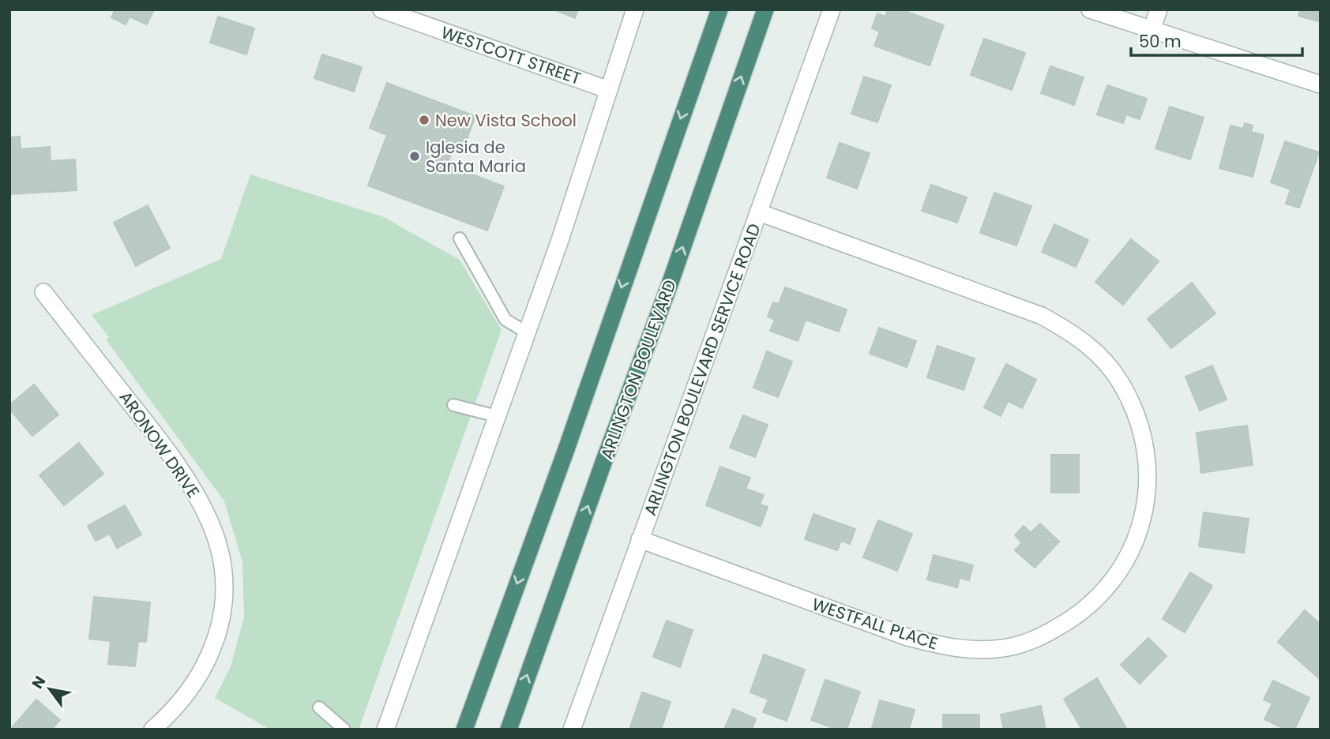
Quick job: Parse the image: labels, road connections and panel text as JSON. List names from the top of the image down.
{
  "streets": {
    "highway": ["ARLINGTON BOULEVARD"],
    "street": [
      "WESTCOTT STREET",
      "ARLINGTON BOULEVARD SERVICE ROAD",
      "ARONOW DRIVE",
      "WESTFALL PLACE"
    ]
  },
  "crossings": [
    ["ARLINGTON BOULEVARD SERVICE ROAD", "WESTFALL PLACE"]
  ],
  "places": ["New Vista School", "Iglesia de Santa Maria"],
  "scale_bar": "50 m",
  "north": "top left"
}
